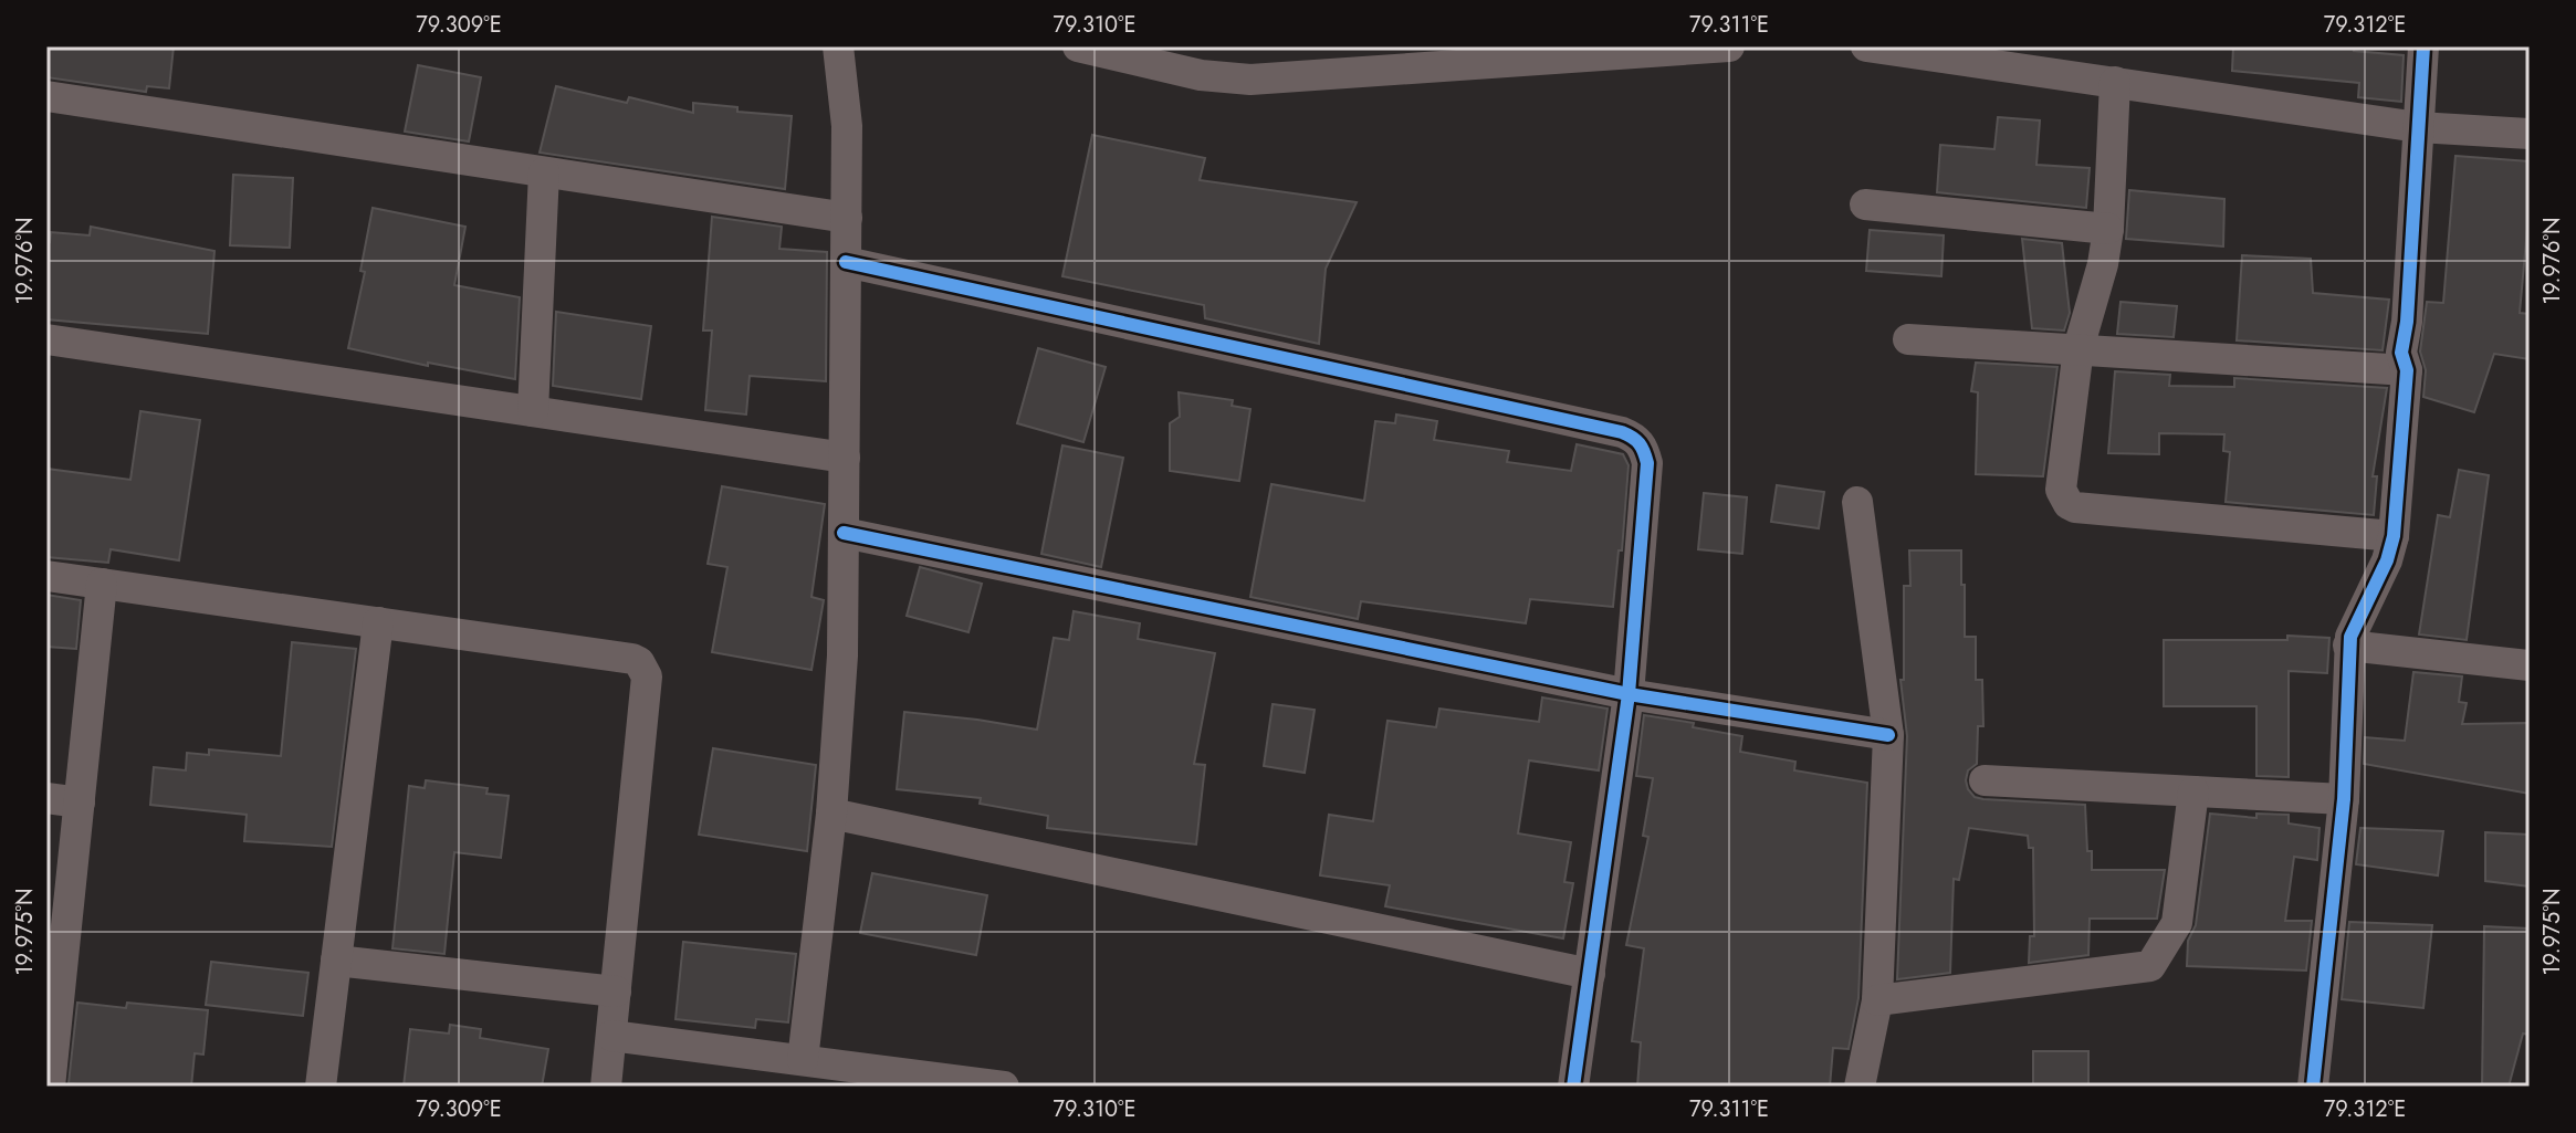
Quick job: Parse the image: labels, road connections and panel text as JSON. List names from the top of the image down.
{
  "coordinates": [
    "79.309°E",
    "79.310°E",
    "79.311°E",
    "79.312°E",
    "19.976°N",
    "19.975°N"
  ]
}
